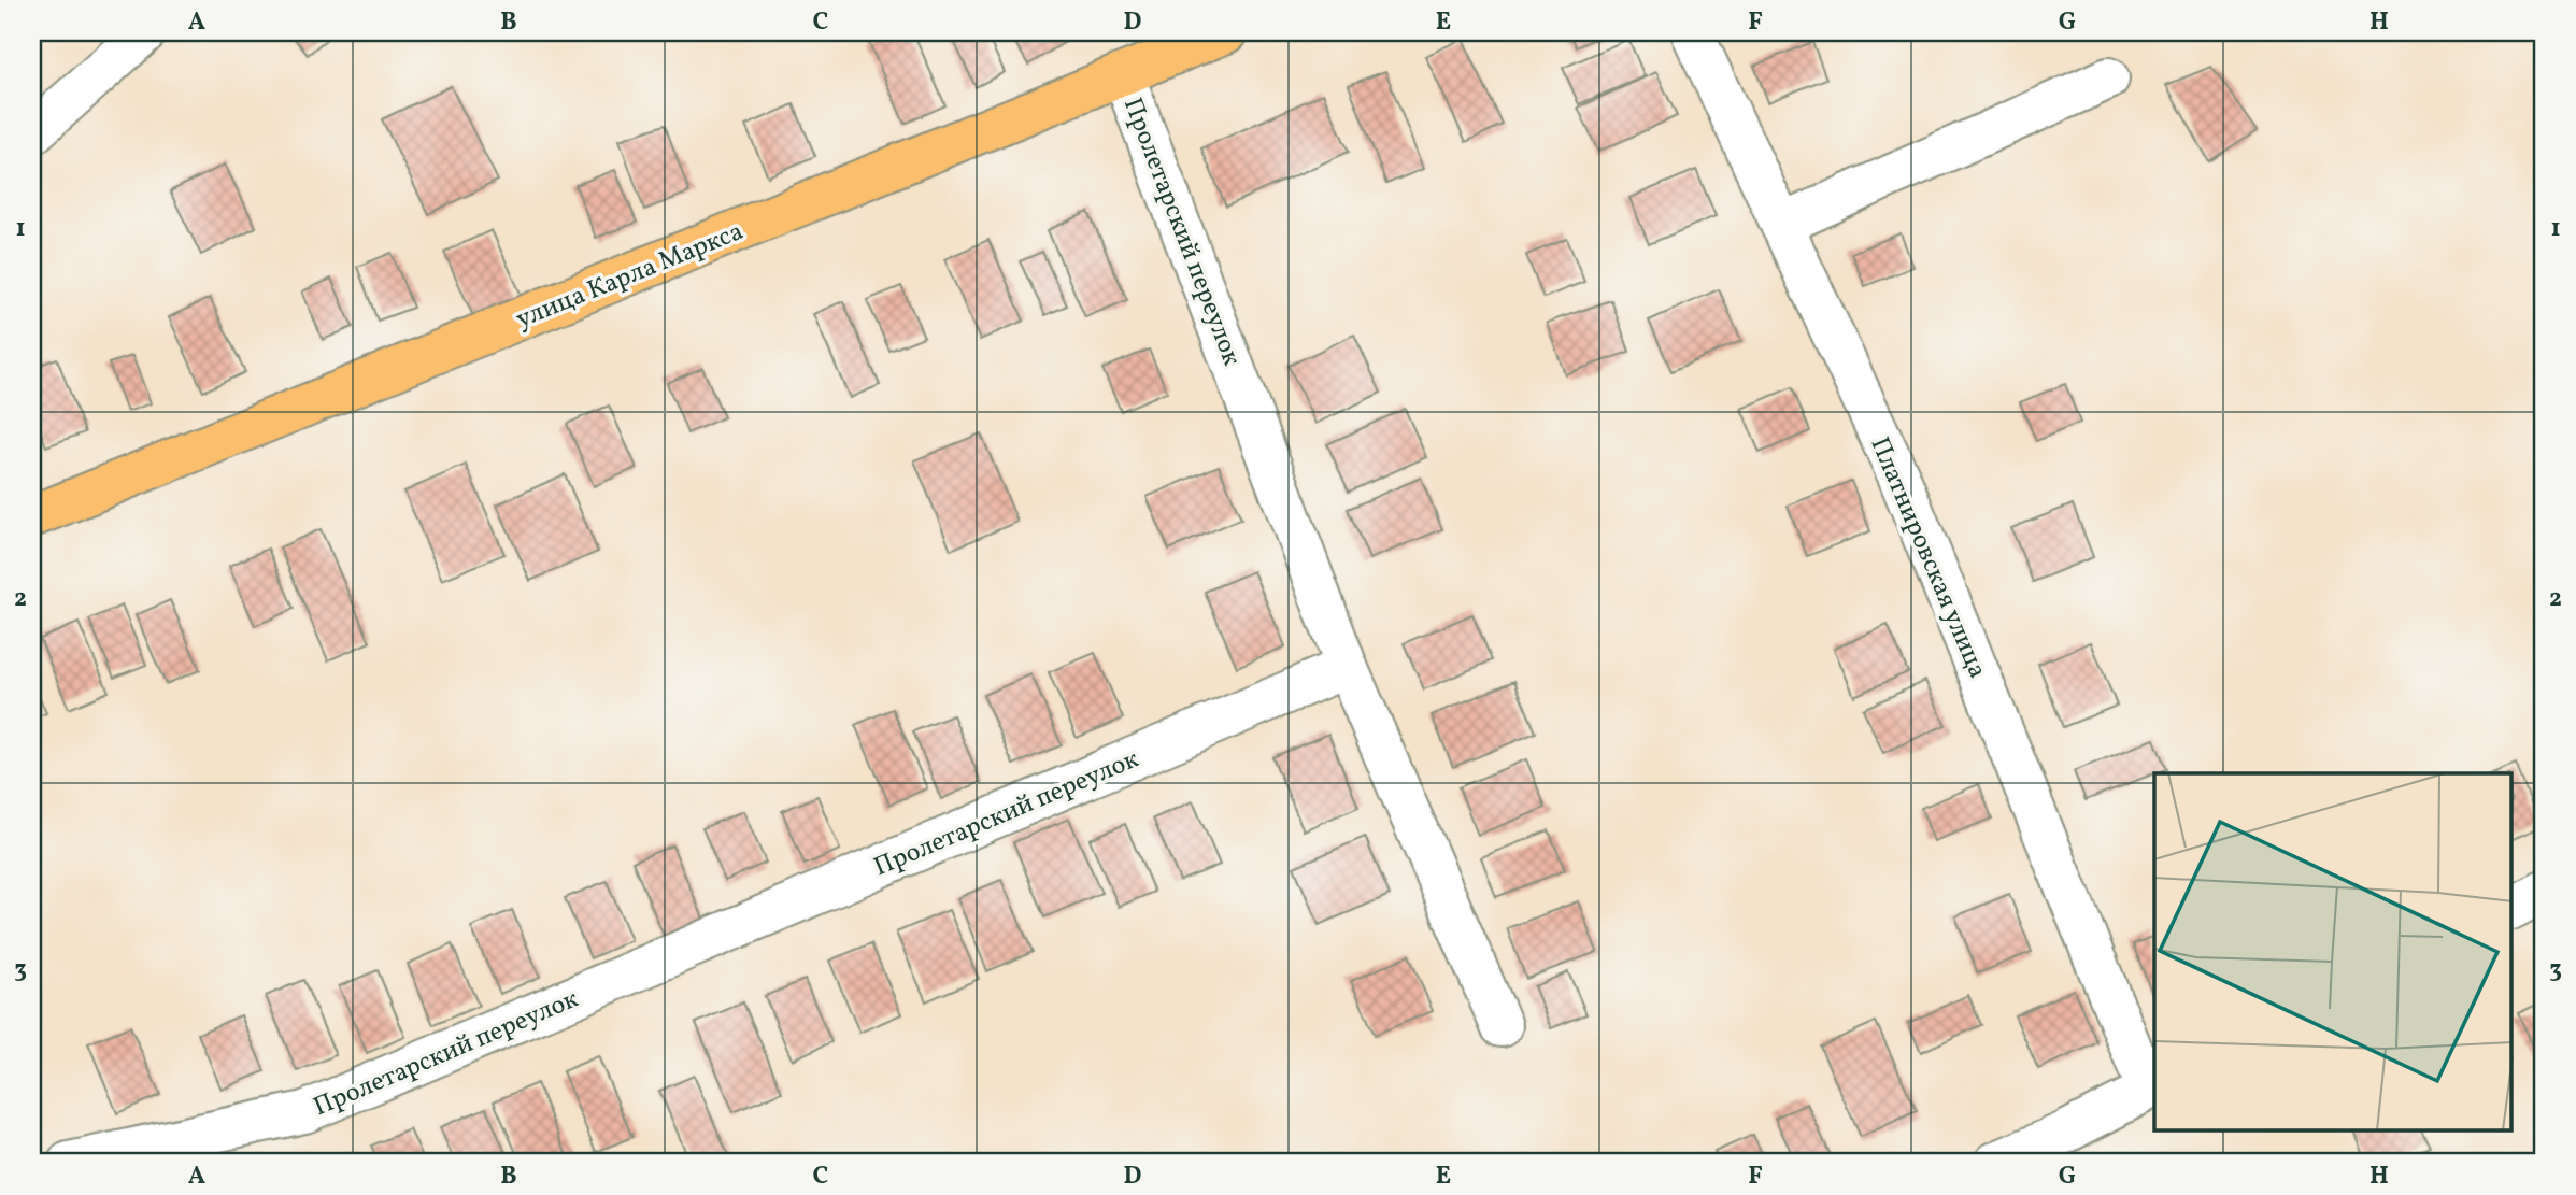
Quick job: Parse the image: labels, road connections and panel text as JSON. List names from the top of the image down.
{
  "streets": {
    "main road": ["улица Карла Маркса"],
    "street": ["Пролетарский переулок", "Платнировская улица"]
  },
  "crossings": [
    ["Пролетарский переулок", "улица Карла Маркса"]
  ],
  "grid": {
    "columns": [
      "A",
      "B",
      "C",
      "D",
      "E",
      "F",
      "G",
      "H"
    ],
    "rows": ["1", "2", "3"]
  }
}
